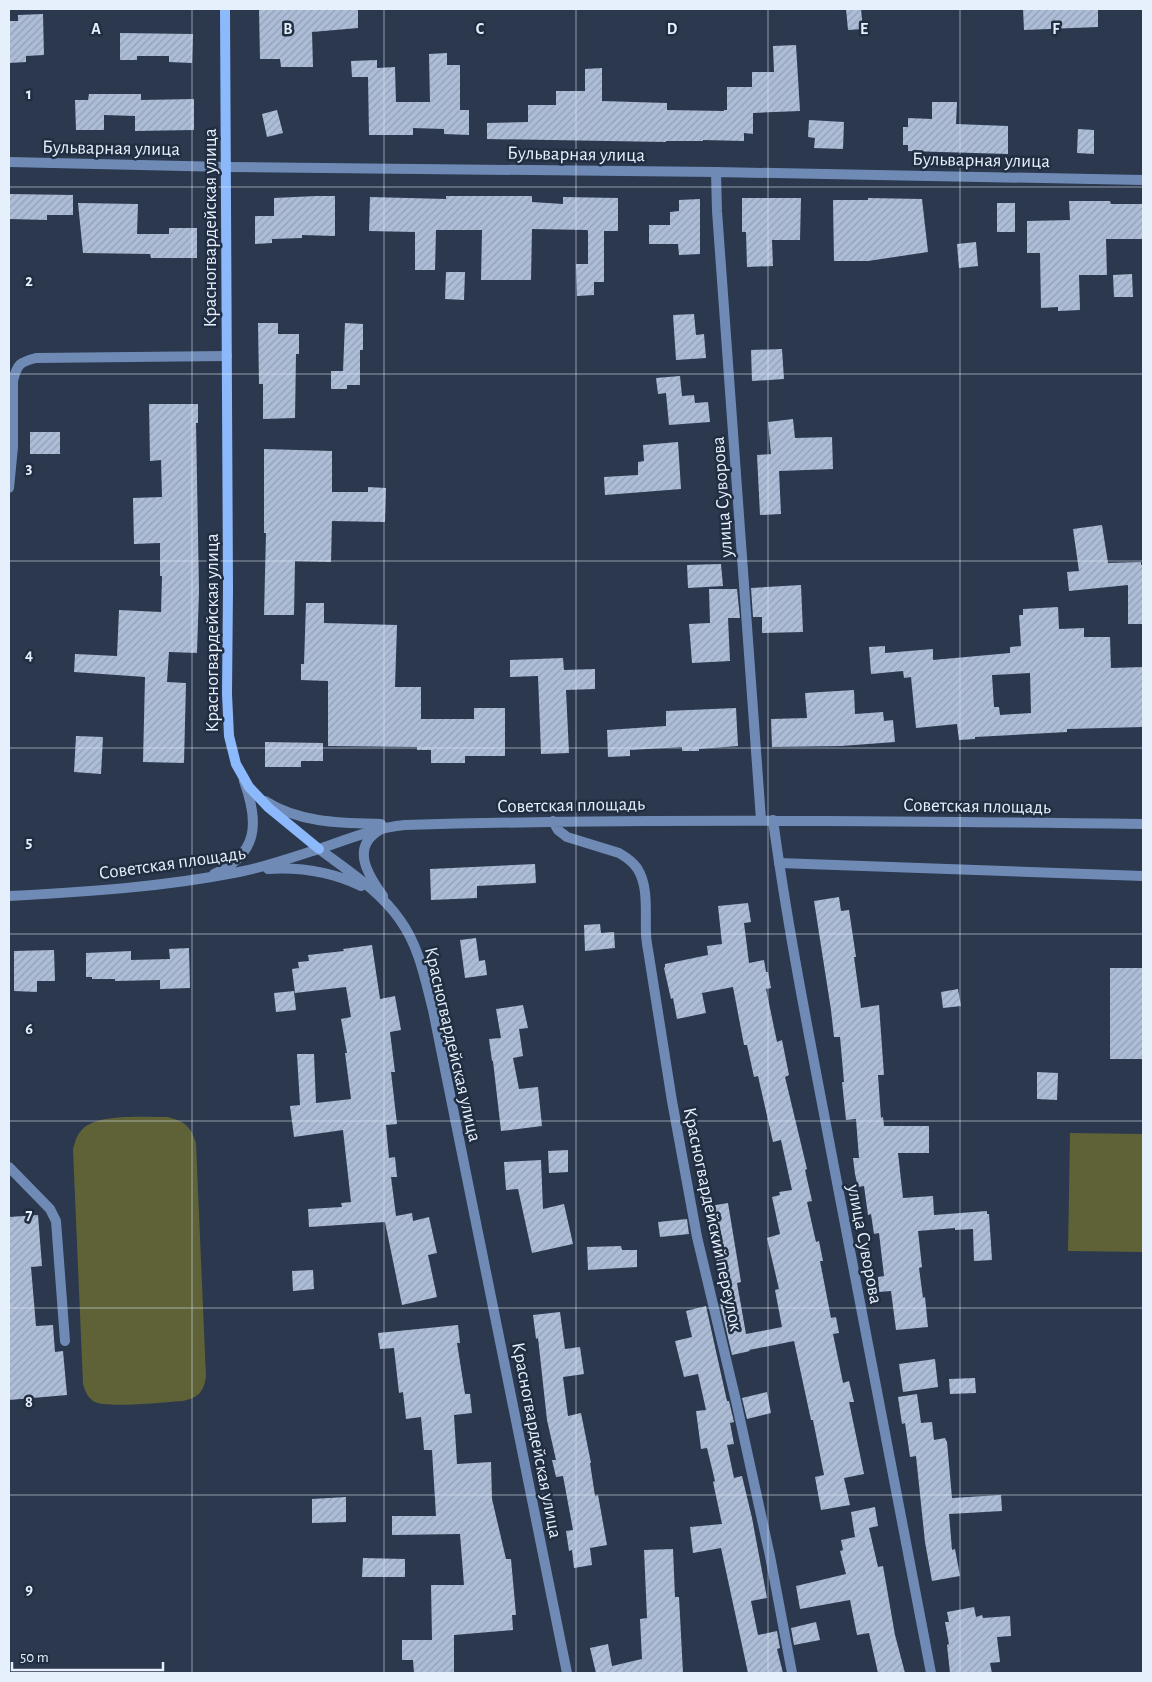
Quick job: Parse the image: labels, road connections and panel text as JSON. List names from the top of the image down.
{
  "streets": {
    "main road": ["Красногвардейская улица"],
    "street": [
      "Бульварная улица",
      "улица Суворова",
      "Советская площадь",
      "Красногвардейский переулок"
    ]
  },
  "crossings": [
    ["Бульварная улица", "Красногвардейская улица"],
    ["Бульварная улица", "улица Суворова"],
    ["Красногвардейская улица", "Советская площадь"],
    ["улица Суворова", "Советская площадь"],
    ["Советская площадь", "Красногвардейский переулок"]
  ],
  "scale_bar": "50 m",
  "grid": {
    "columns": [
      "A",
      "B",
      "C",
      "D",
      "E",
      "F"
    ],
    "rows": [
      "1",
      "2",
      "3",
      "4",
      "5",
      "6",
      "7",
      "8",
      "9"
    ]
  }
}
